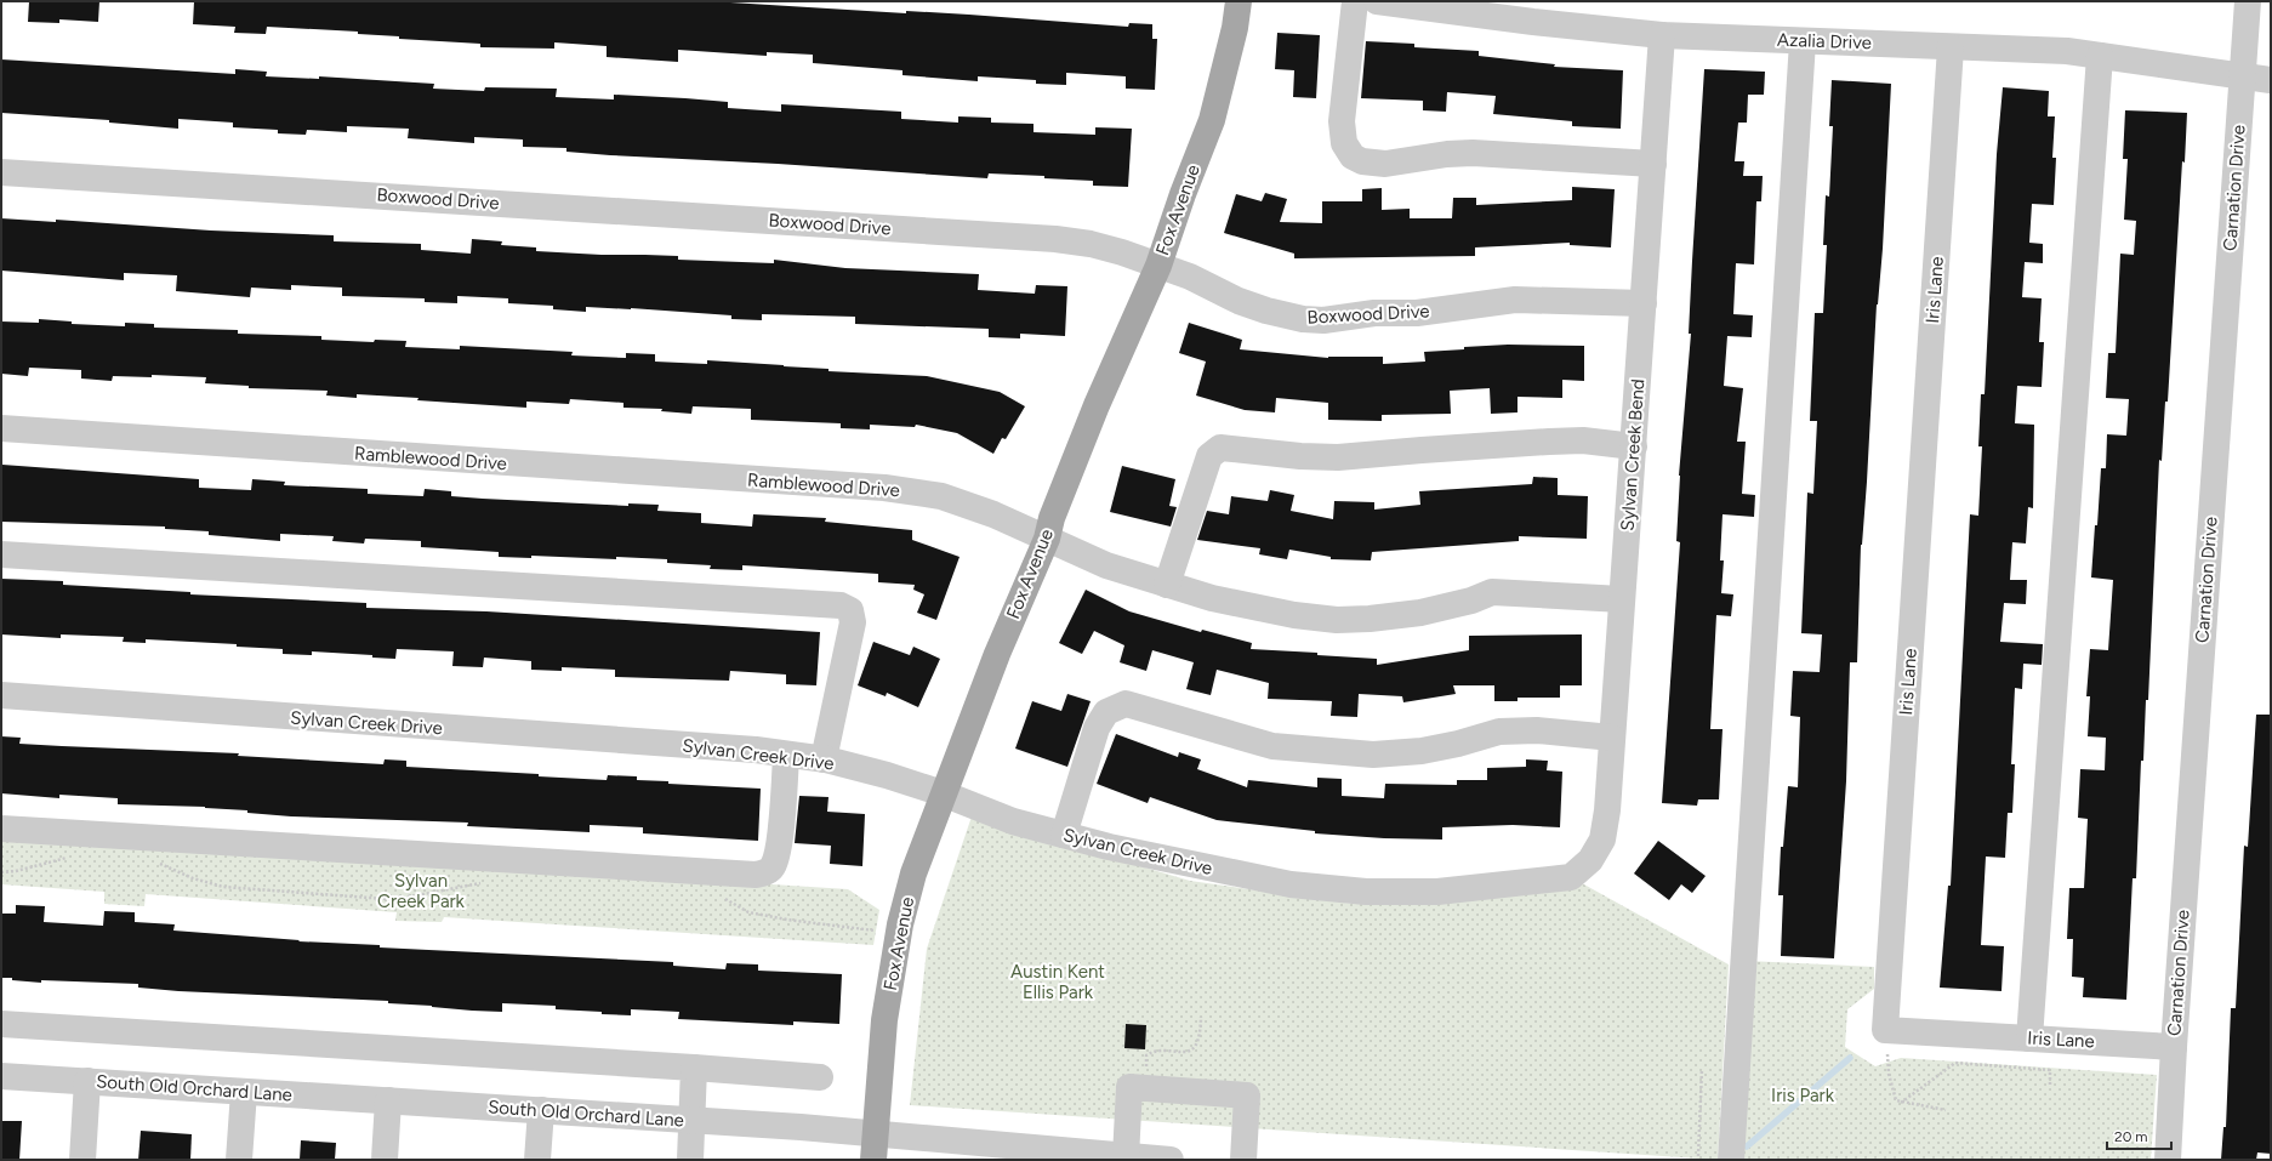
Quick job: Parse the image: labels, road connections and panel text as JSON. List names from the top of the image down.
{
  "streets": {
    "main road": ["Fox Avenue"],
    "street": [
      "Azalia Drive",
      "Carnation Drive",
      "Boxwood Drive",
      "Iris Lane",
      "Sylvan Creek Bend",
      "Ramblewood Drive",
      "Sylvan Creek Drive",
      "South Old Orchard Lane"
    ]
  },
  "crossings": [
    ["Azalia Drive", "Carnation Drive"],
    ["Azalia Drive", "Iris Lane"],
    ["Azalia Drive", "Sylvan Creek Bend"],
    ["Carnation Drive", "Iris Lane"],
    ["Boxwood Drive", "Fox Avenue"],
    ["Boxwood Drive", "Sylvan Creek Bend"],
    ["Fox Avenue", "Ramblewood Drive"],
    ["Fox Avenue", "Sylvan Creek Drive"],
    ["Fox Avenue", "South Old Orchard Lane"],
    ["Sylvan Creek Bend", "Ramblewood Drive"],
    ["Sylvan Creek Bend", "Sylvan Creek Drive"]
  ],
  "parks": ["Sylvan Creek Park", "Austin Kent Ellis Park", "Iris Park"],
  "scale_bar": "20 m"
}
